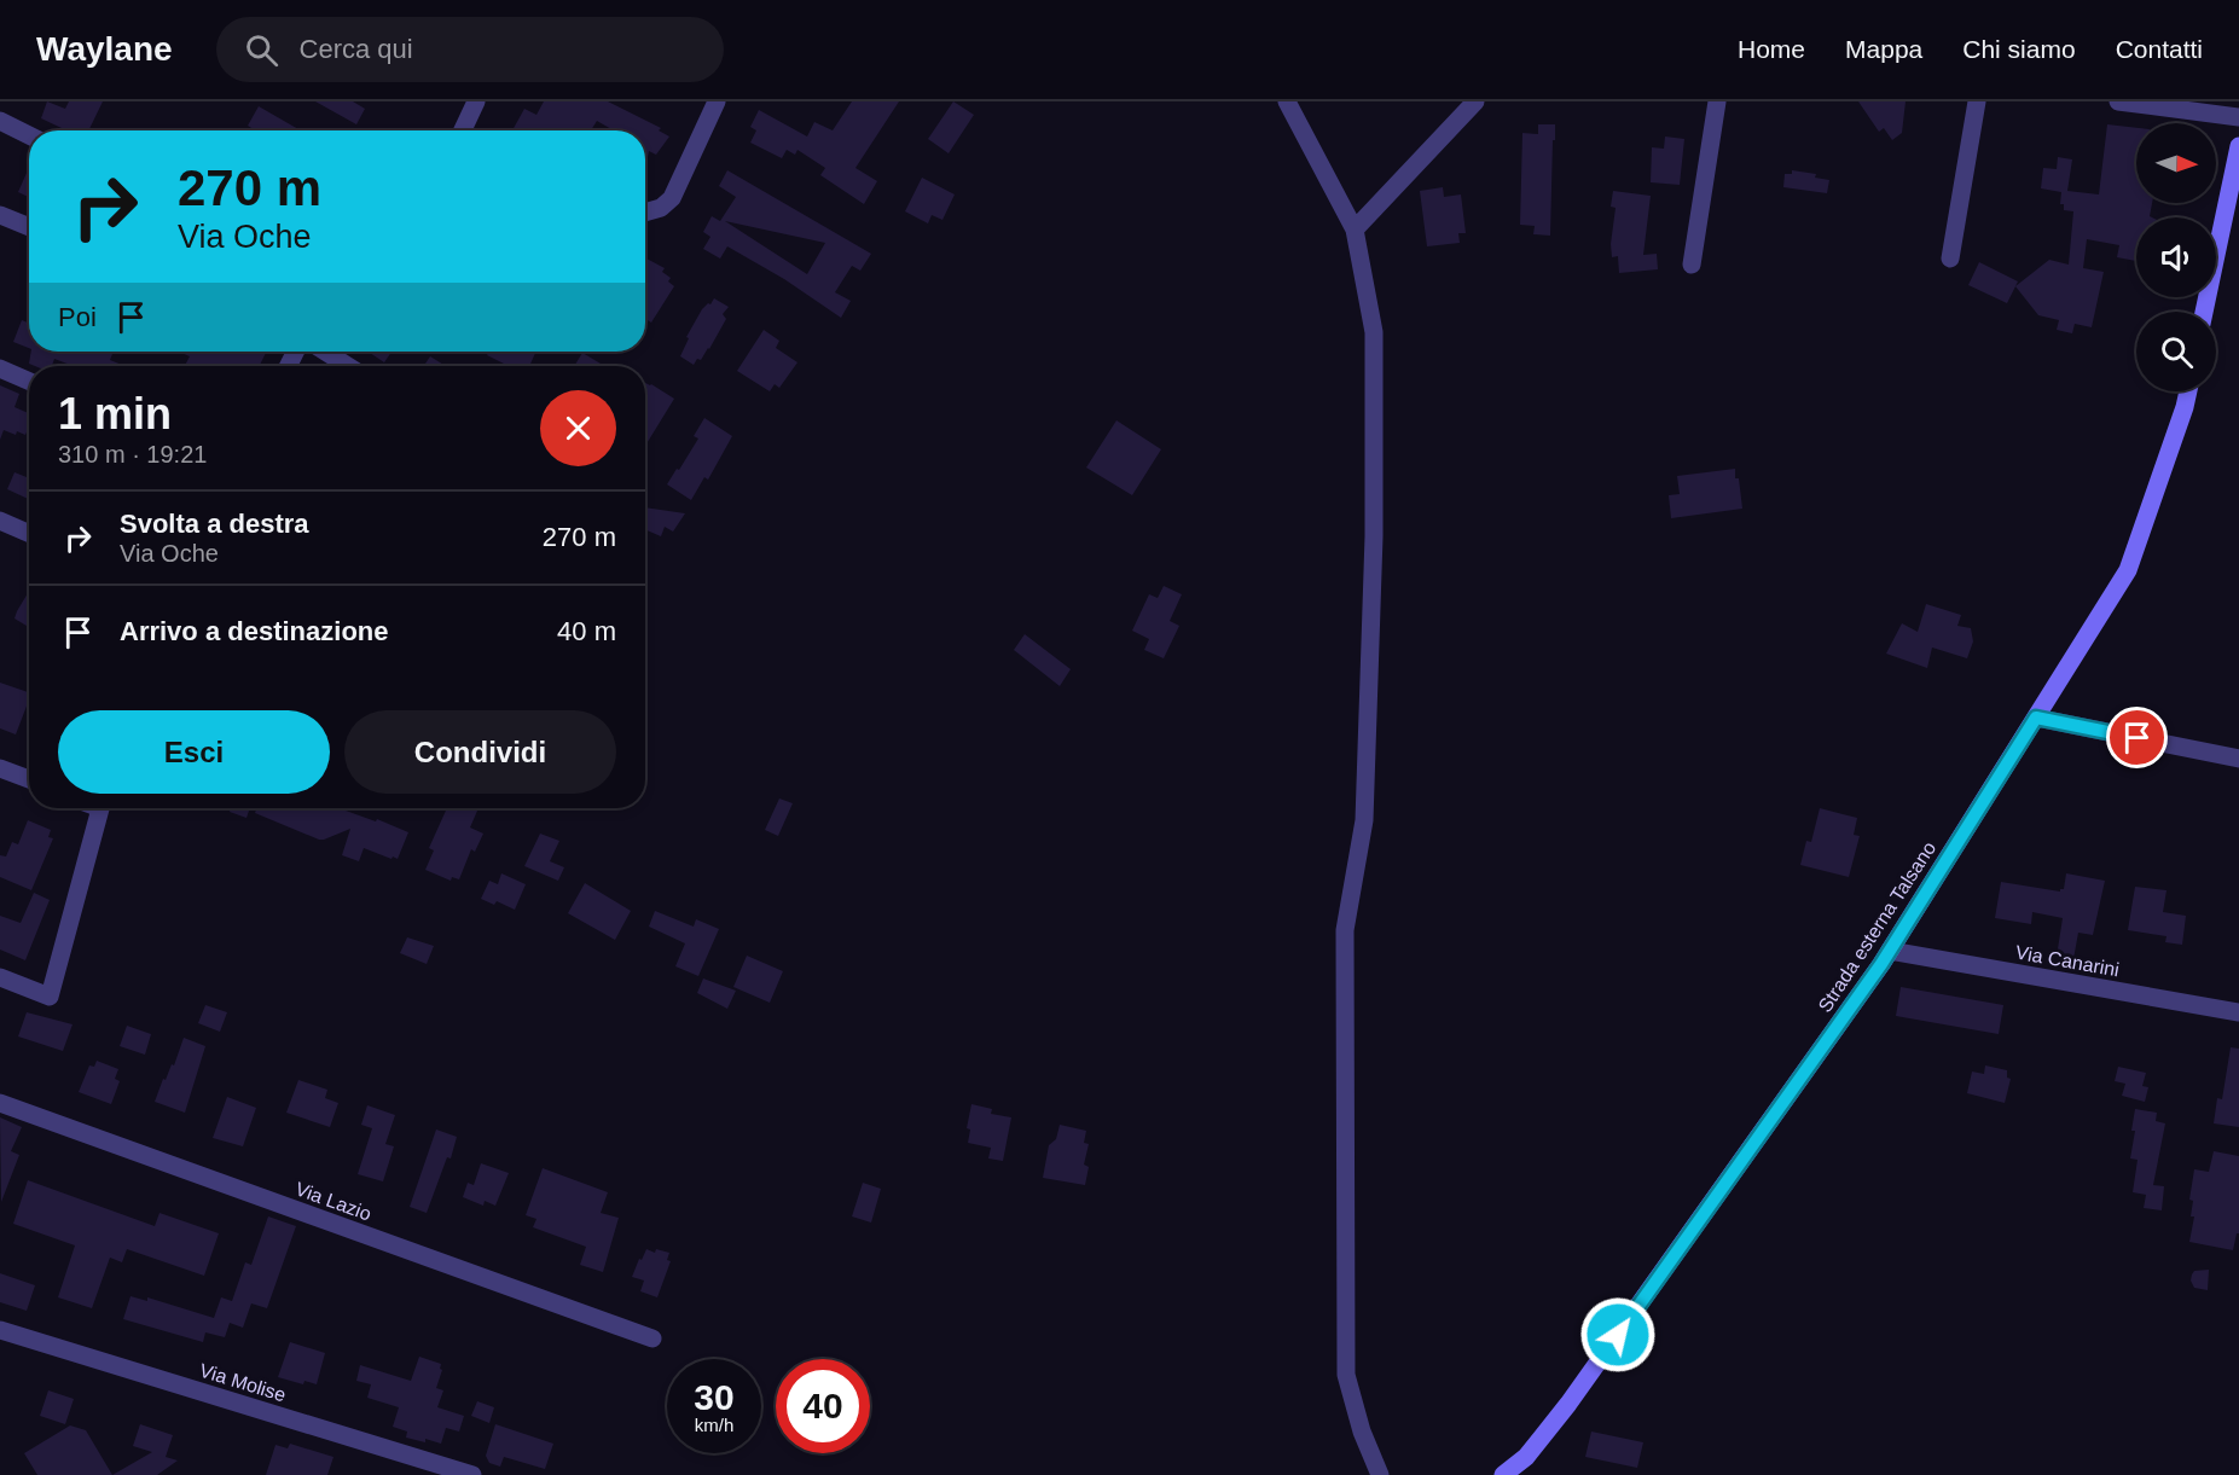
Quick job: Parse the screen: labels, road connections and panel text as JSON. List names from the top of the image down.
{
  "streets": {
    "street": [
      "Strada esterna Talsano",
      "Via Canarini",
      "Via Lazio",
      "Via Molise"
    ]
  },
  "crossings": [
    ["Strada esterna Talsano", "Via Canarini"]
  ],
  "north": "right",
  "page": {
    "header": "Waylane",
    "search": "Cerca qui",
    "nav": [
      "Home",
      "Mappa",
      "Chi siamo",
      "Contatti"
    ],
    "turn": ["270 m", "Via Oche"],
    "then": "Poi",
    "heading": ["1 min", "310 m · 19:21"],
    "list": [
      {
        "name": "Svolta a destra",
        "note": "Via Oche",
        "value": "270 m"
      },
      {
        "name": "Arrivo a destinazione",
        "value": "40 m"
      }
    ],
    "buttons": ["Esci", "Condividi"],
    "speed": "30 km/h",
    "limit": "40"
  }
}
